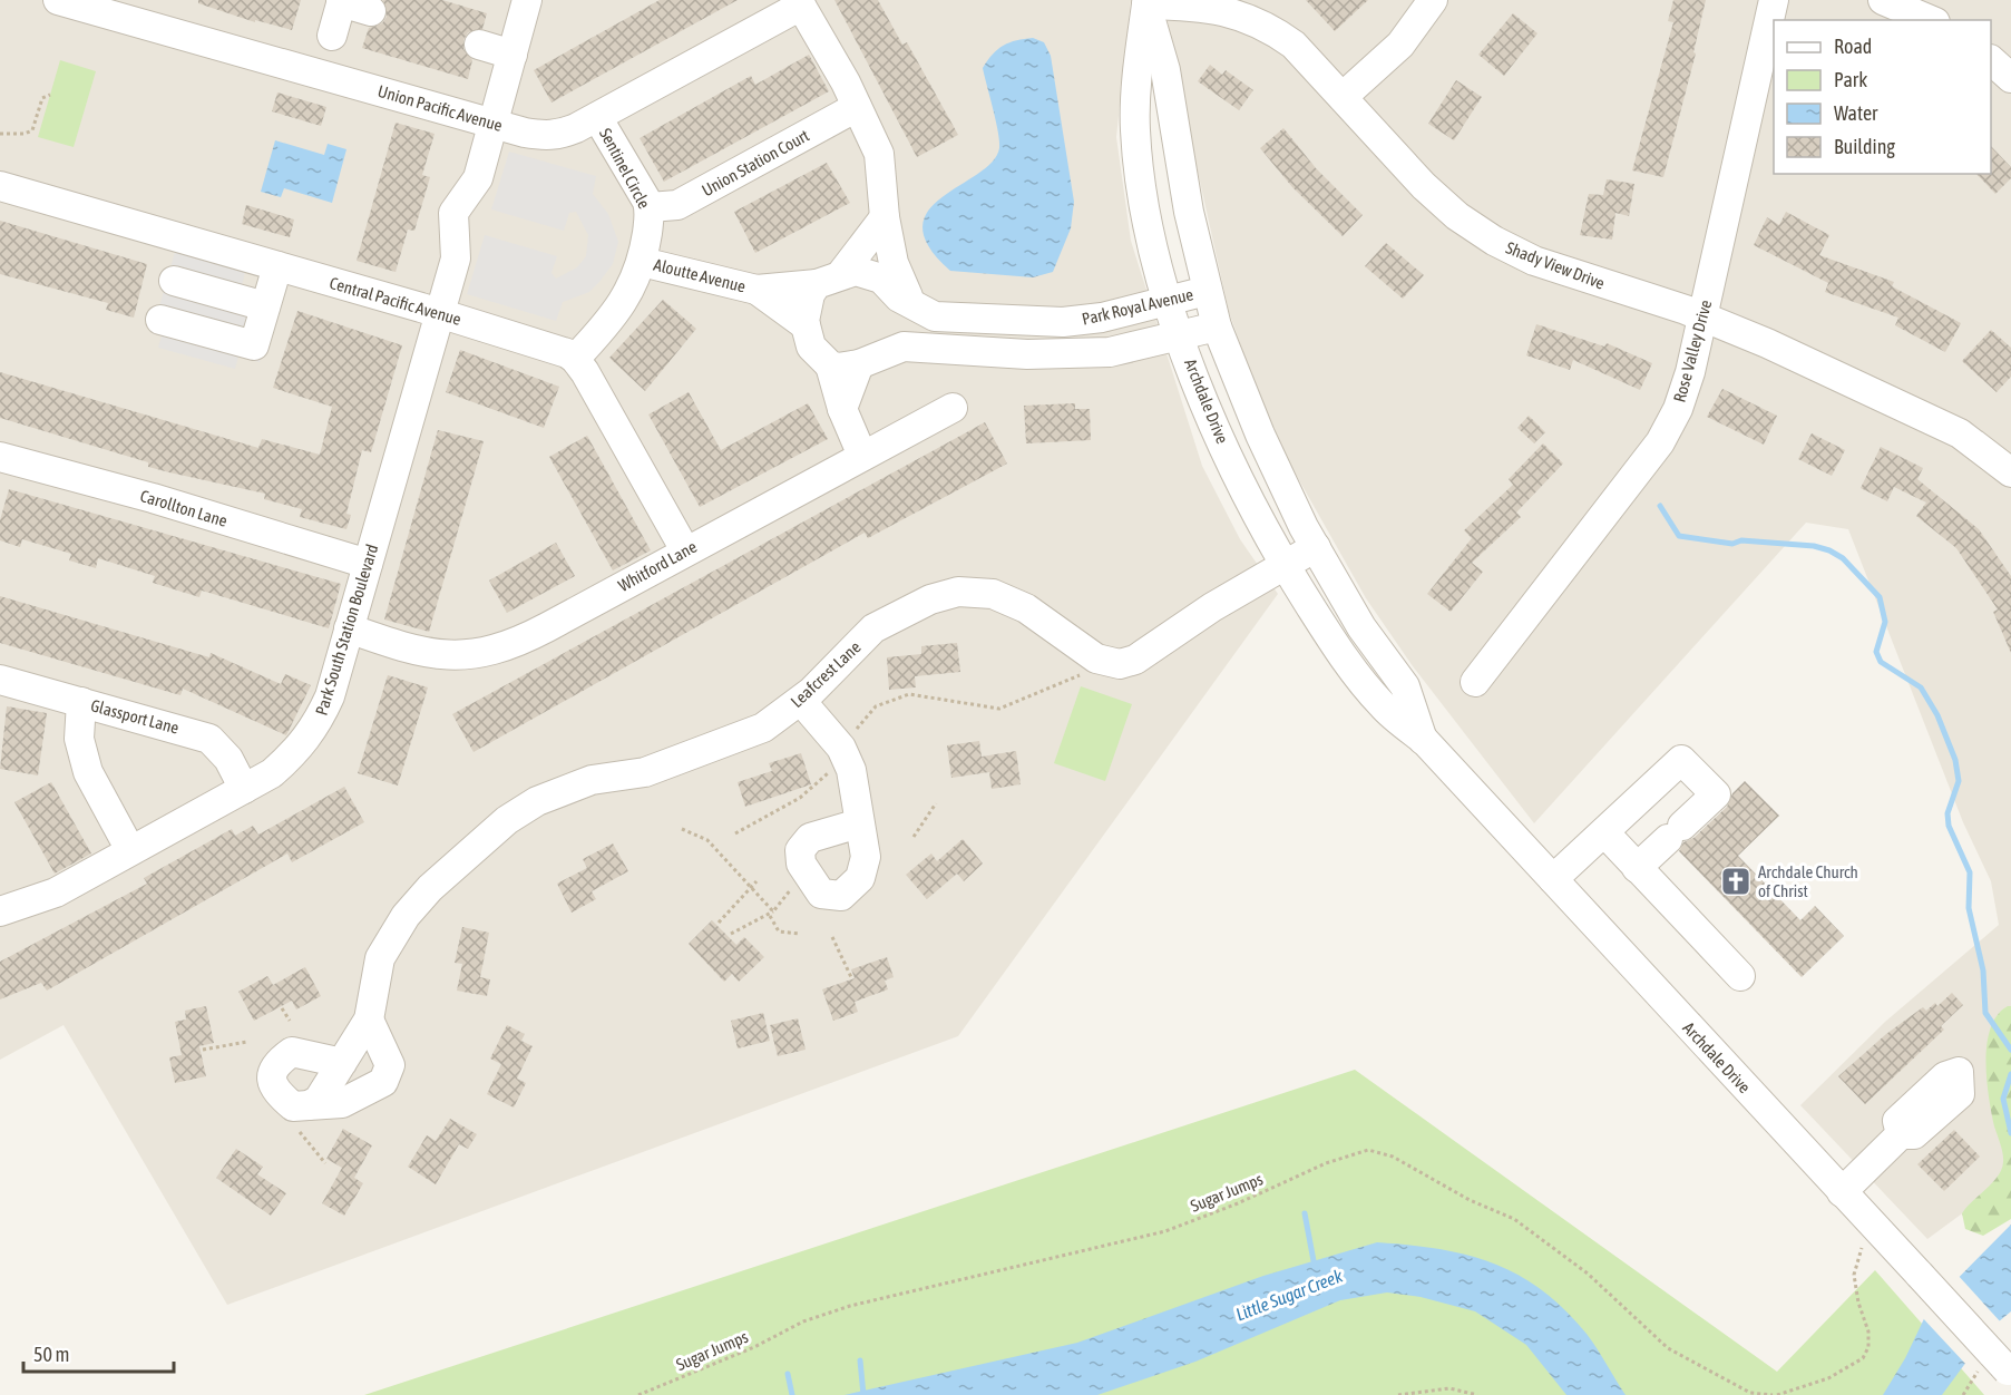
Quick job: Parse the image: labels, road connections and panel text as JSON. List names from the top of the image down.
{
  "streets": {
    "street": [
      "Union Pacific Avenue",
      "Union Station Court",
      "Sentinel Circle",
      "Shady View Drive",
      "Aloutte Avenue",
      "Central Pacific Avenue",
      "Park Royal Avenue",
      "Rose Valley Drive",
      "Archdale Drive",
      "Carollton Lane",
      "Whitford Lane",
      "Park South Station Boulevard",
      "Leafcrest Lane",
      "Glassport Lane"
    ],
    "path": ["Sugar Jumps"]
  },
  "crossings": [
    ["Union Pacific Avenue", "Sentinel Circle"],
    ["Union Pacific Avenue", "Park South Station Boulevard"],
    ["Union Station Court", "Sentinel Circle"],
    ["Sentinel Circle", "Aloutte Avenue"],
    ["Sentinel Circle", "Central Pacific Avenue"],
    ["Shady View Drive", "Rose Valley Drive"],
    ["Shady View Drive", "Archdale Drive"],
    ["Aloutte Avenue", "Park Royal Avenue"],
    ["Central Pacific Avenue", "Park South Station Boulevard"],
    ["Park Royal Avenue", "Archdale Drive"],
    ["Archdale Drive", "Leafcrest Lane"],
    ["Archdale Drive", "Sugar Jumps"],
    ["Carollton Lane", "Park South Station Boulevard"],
    ["Whitford Lane", "Park South Station Boulevard"],
    ["Park South Station Boulevard", "Glassport Lane"]
  ],
  "water": ["Little Sugar Creek"],
  "places": {
    "church": ["Archdale Church of Christ"]
  },
  "legend": [
    "Road",
    "Park",
    "Water",
    "Building"
  ],
  "scale_bar": "50 m"
}
